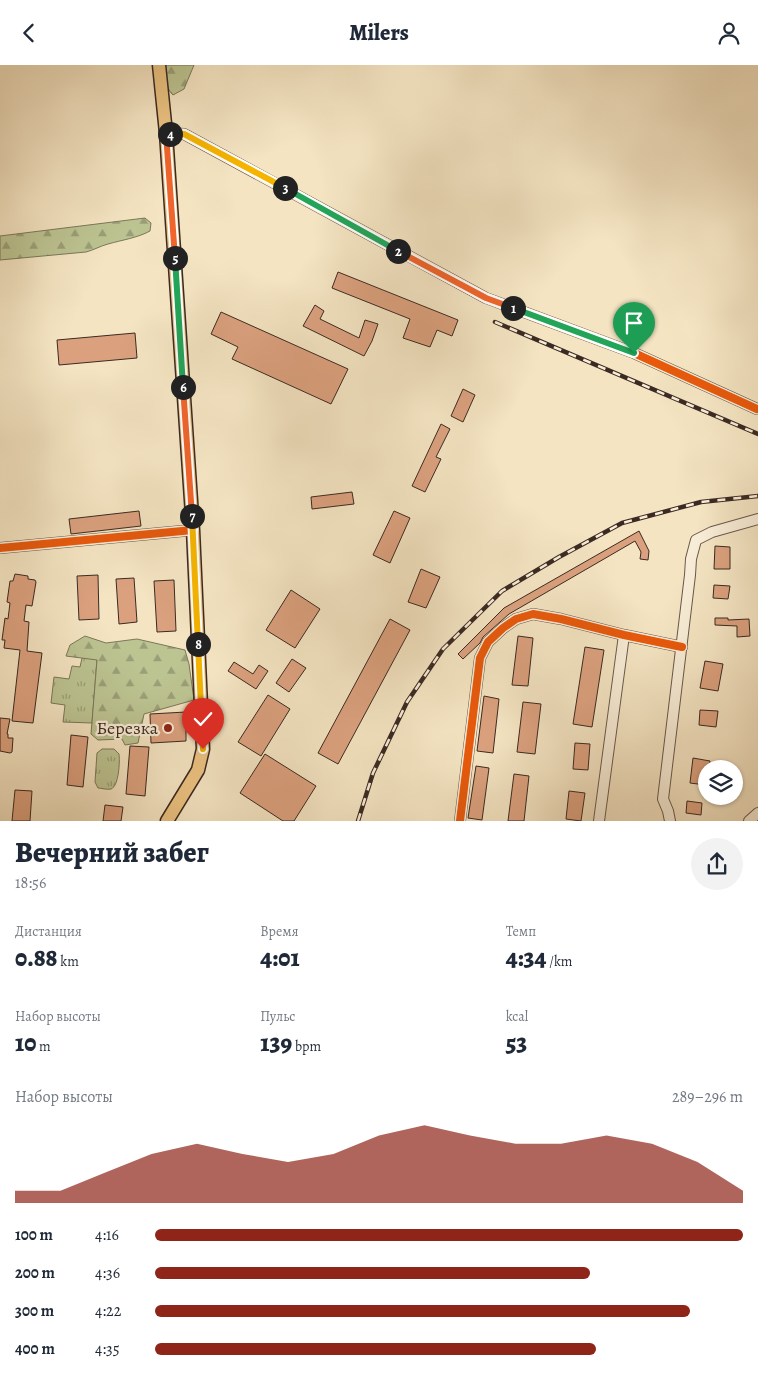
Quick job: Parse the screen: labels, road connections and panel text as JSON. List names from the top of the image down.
{
  "places": ["Березка"],
  "page": {
    "header": "Milers",
    "pins": [
      "4",
      "3",
      "2",
      "5",
      "1",
      "6",
      "7",
      "8"
    ],
    "heading": ["Вечерний забег", "18:56"],
    "stats": [
      ["Дистанция", "0.88 km"],
      ["Время", "4:01"],
      ["Темп", "4:34 /km"],
      ["Набор высоты", "10 m"],
      ["Пульс", "139 bpm"],
      ["kcal", "53"]
    ],
    "chart": ["Набор высоты", "289–296 m"],
    "list": [
      {
        "name": "100 m",
        "note": "4:16"
      },
      {
        "name": "200 m",
        "note": "4:36"
      },
      {
        "name": "300 m",
        "note": "4:22"
      },
      {
        "name": "400 m",
        "note": "4:35"
      }
    ]
  }
}
